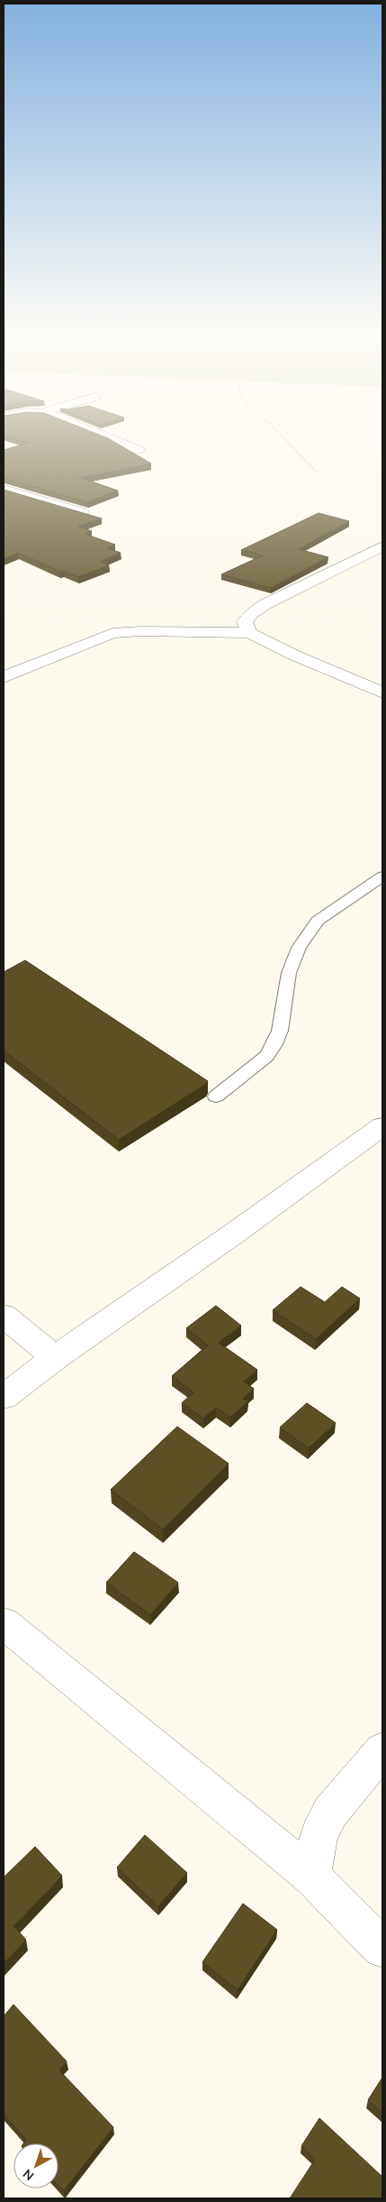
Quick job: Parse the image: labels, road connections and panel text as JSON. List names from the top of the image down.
{
  "north": "bottom left"
}
